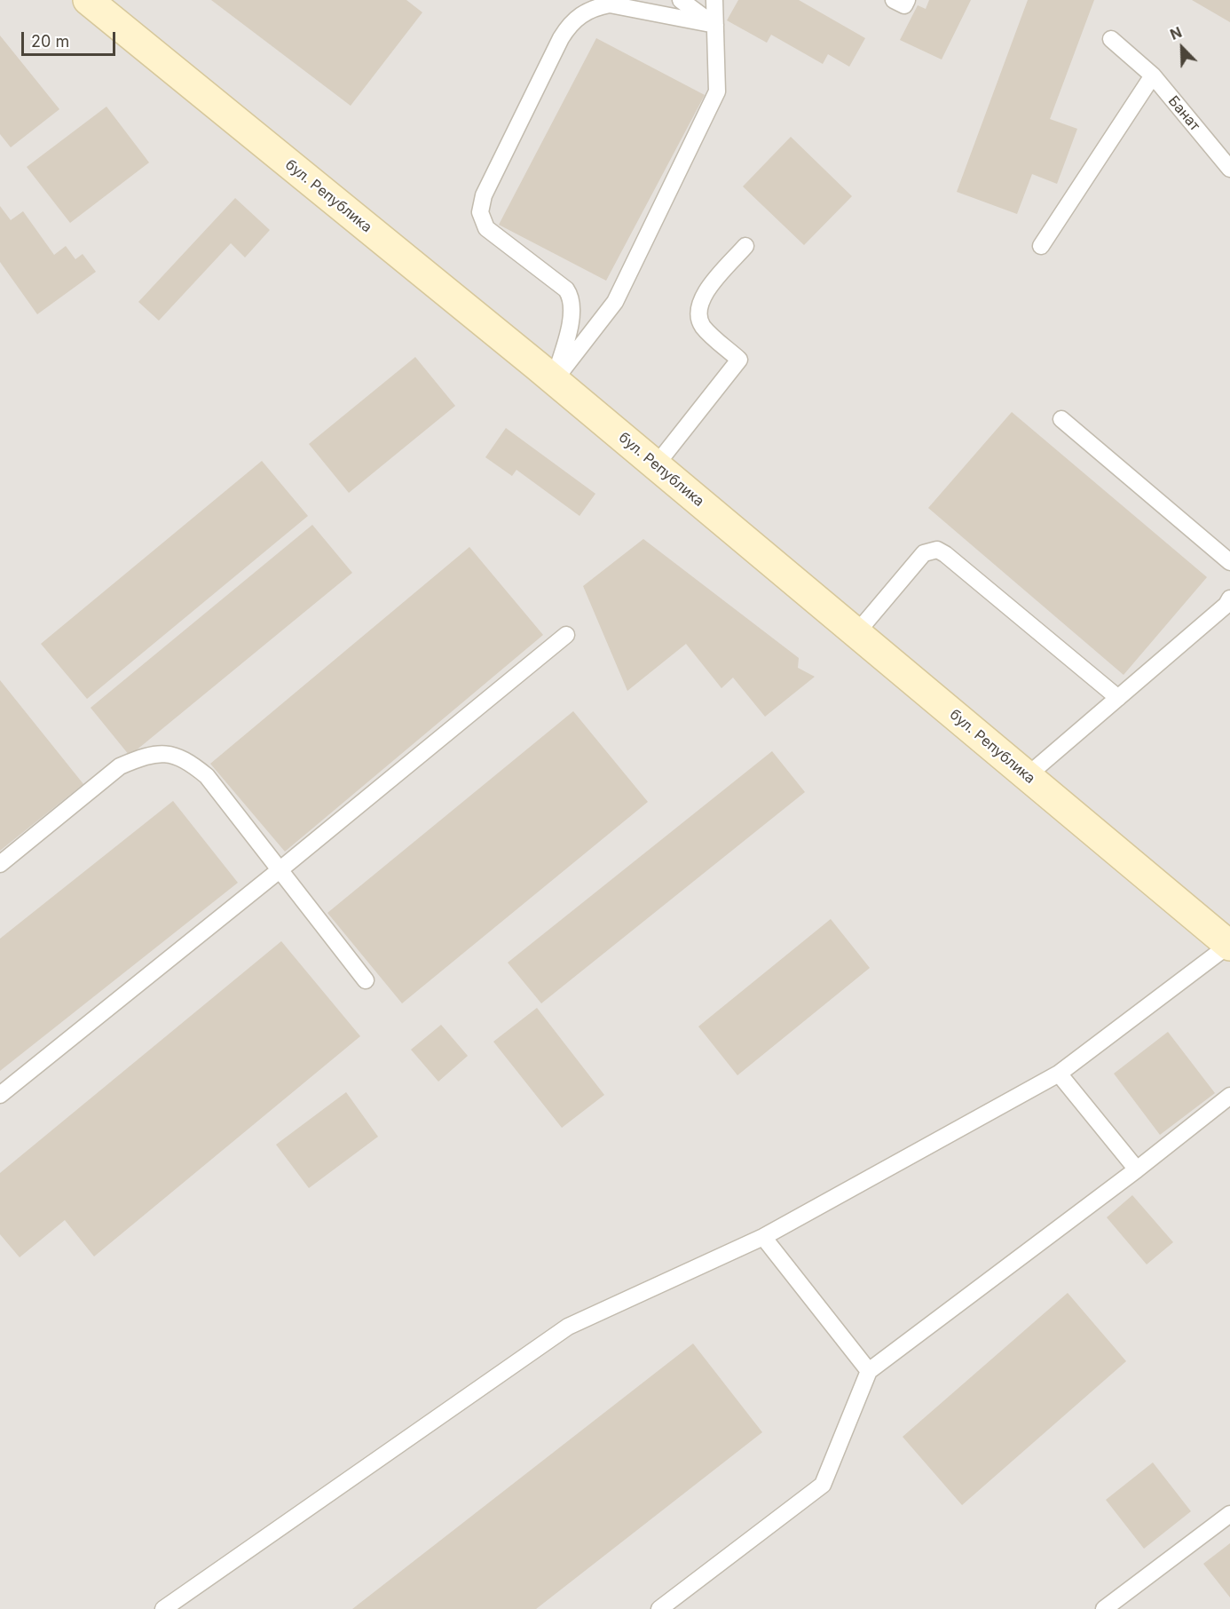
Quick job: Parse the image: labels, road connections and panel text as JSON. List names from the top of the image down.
{
  "streets": {
    "street": ["бул. Република"],
    "lane": ["Банат"]
  },
  "scale_bar": "20 m",
  "north": "top left"
}
